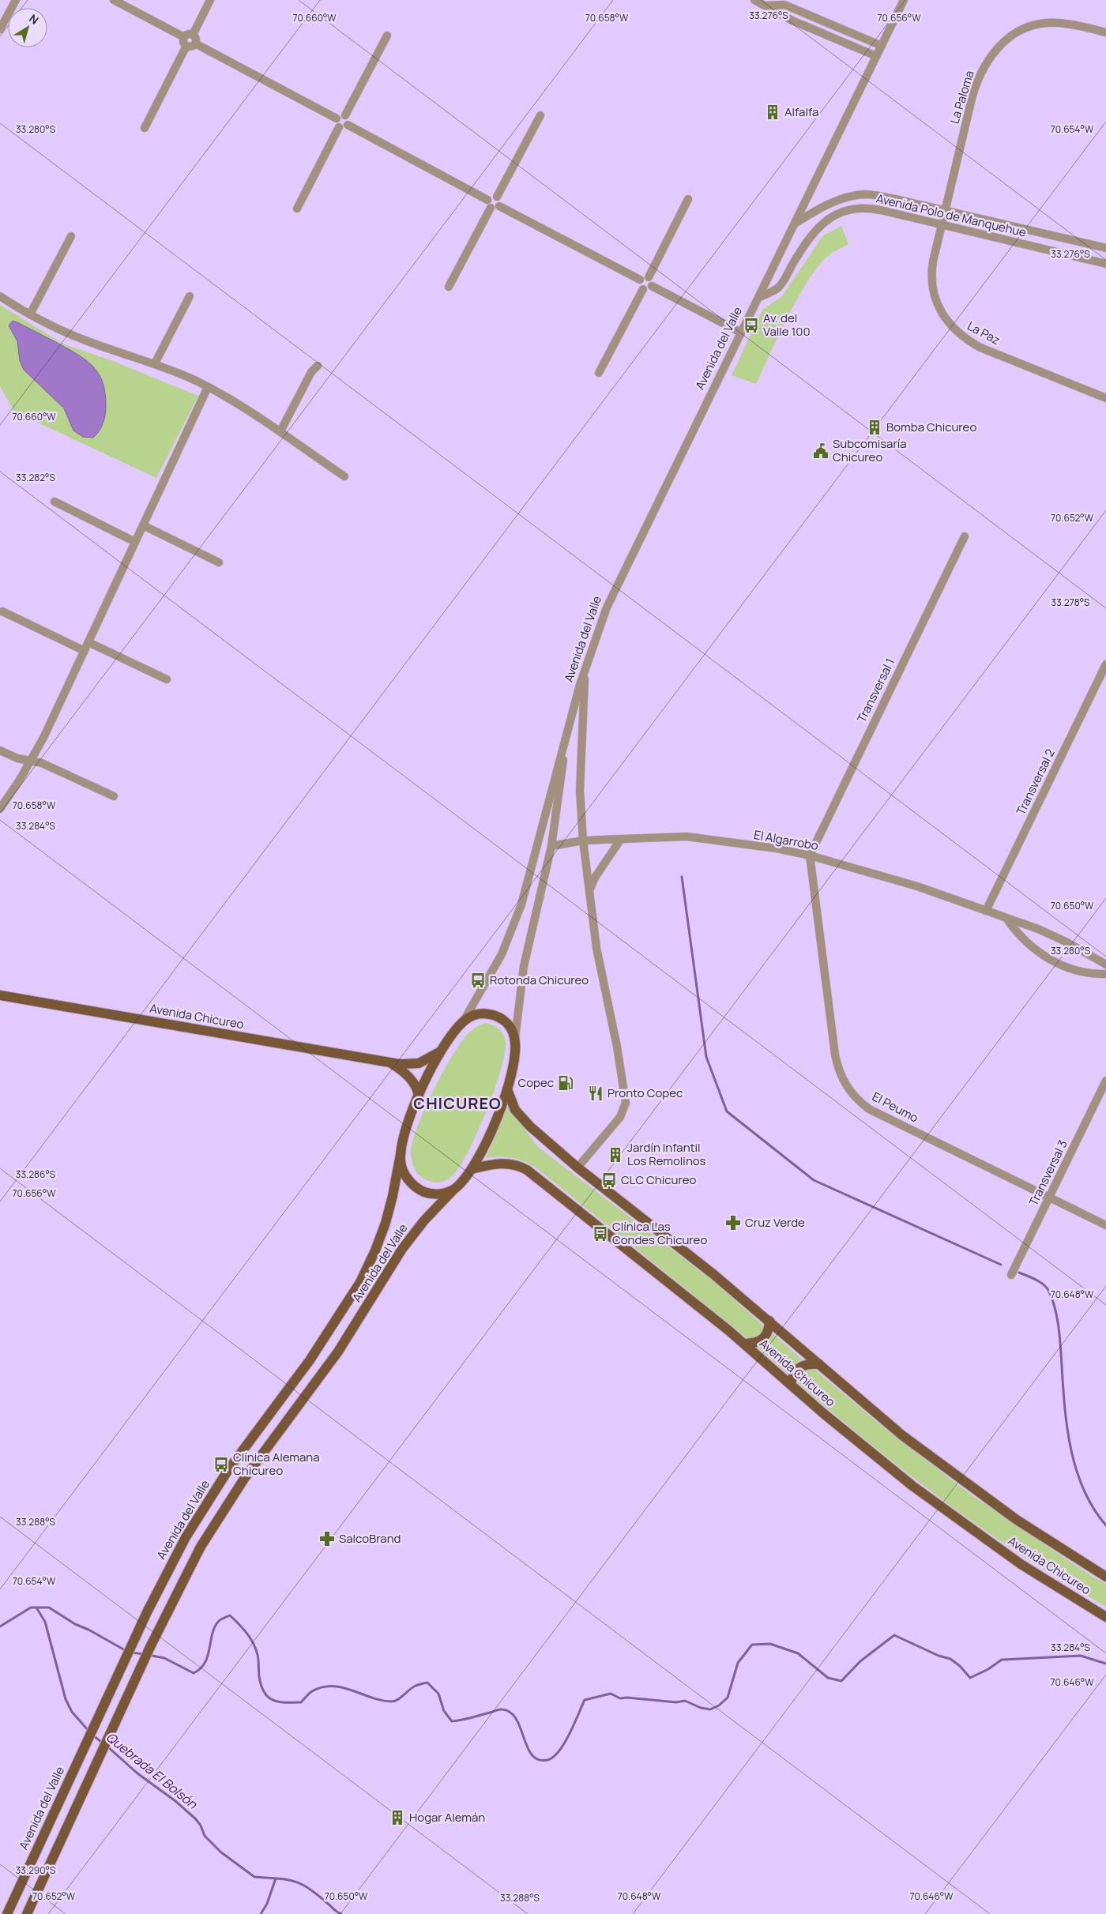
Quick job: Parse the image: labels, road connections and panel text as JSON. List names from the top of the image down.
{
  "streets": {
    "main road": ["Avenida del Valle", "Avenida Chicureo"],
    "street": [
      "La Paloma",
      "Avenida Polo de Manquehue",
      "La Paz",
      "Transversal 1",
      "Transversal 2",
      "El Algarrobo",
      "El Peumo",
      "Transversal 3"
    ]
  },
  "crossings": [
    ["La Paloma", "Avenida Polo de Manquehue"],
    ["La Paloma", "La Paz"],
    ["Avenida Polo de Manquehue", "La Paz"],
    ["Avenida Polo de Manquehue", "Avenida del Valle"],
    ["Avenida del Valle", "El Algarrobo"],
    ["Avenida del Valle", "Avenida Chicureo"],
    ["Transversal 1", "El Algarrobo"],
    ["Transversal 1", "El Peumo"],
    ["Transversal 2", "El Algarrobo"],
    ["El Algarrobo", "El Peumo"],
    ["El Peumo", "Transversal 3"]
  ],
  "districts": ["CHICUREO"],
  "water": ["Quebrada El Bolsón"],
  "places": {
    "building": [
      "Alfalfa",
      "Bomba Chicureo",
      "Jardín Infantil Los Remolinos",
      "Hogar Alemán"
    ],
    "bus stop": [
      "Av. del Valle 100",
      "Rotonda Chicureo",
      "CLC Chicureo",
      "Clínica Las Condes Chicureo",
      "Clínica Alemana Chicureo"
    ],
    "public building": ["Subcomisaría Chicureo"],
    "fuel station": ["Copec"],
    "restaurant": ["Pronto Copec"],
    "pharmacy": ["Cruz Verde", "SalcoBrand"]
  },
  "north": "top right",
  "coordinates": [
    "33.276°S",
    "70.660°W",
    "70.658°W",
    "70.656°W",
    "33.280°S",
    "70.654°W",
    "33.282°S",
    "70.652°W",
    "33.278°S",
    "33.284°S",
    "70.650°W",
    "33.286°S",
    "70.648°W",
    "33.288°S",
    "70.646°W",
    "33.290°S"
  ]
}
